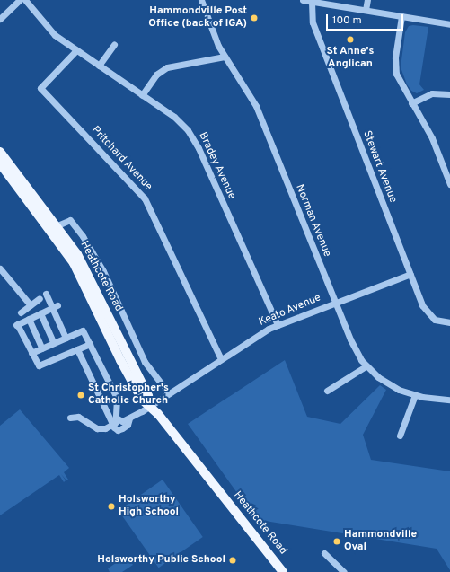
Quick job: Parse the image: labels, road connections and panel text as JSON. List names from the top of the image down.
{
  "streets": {
    "main road": ["Heathcote Road"],
    "street": [
      "Pritchard Avenue",
      "Bradey Avenue",
      "Stewart Avenue",
      "Norman Avenue",
      "Keato Avenue"
    ]
  },
  "crossings": [
    ["Pritchard Avenue", "Bradey Avenue"],
    ["Pritchard Avenue", "Keato Avenue"],
    ["Bradey Avenue", "Keato Avenue"],
    ["Stewart Avenue", "Keato Avenue"],
    ["Norman Avenue", "Keato Avenue"],
    ["Heathcote Road", "Keato Avenue"]
  ],
  "places": [
    "Hammondville Post Office (back of IGA)",
    "St Anne's Anglican",
    "St Christopher's Catholic Church",
    "Holsworthy High School",
    "Hammondville Oval",
    "Holsworthy Public School"
  ],
  "scale_bar": "100 m"
}
